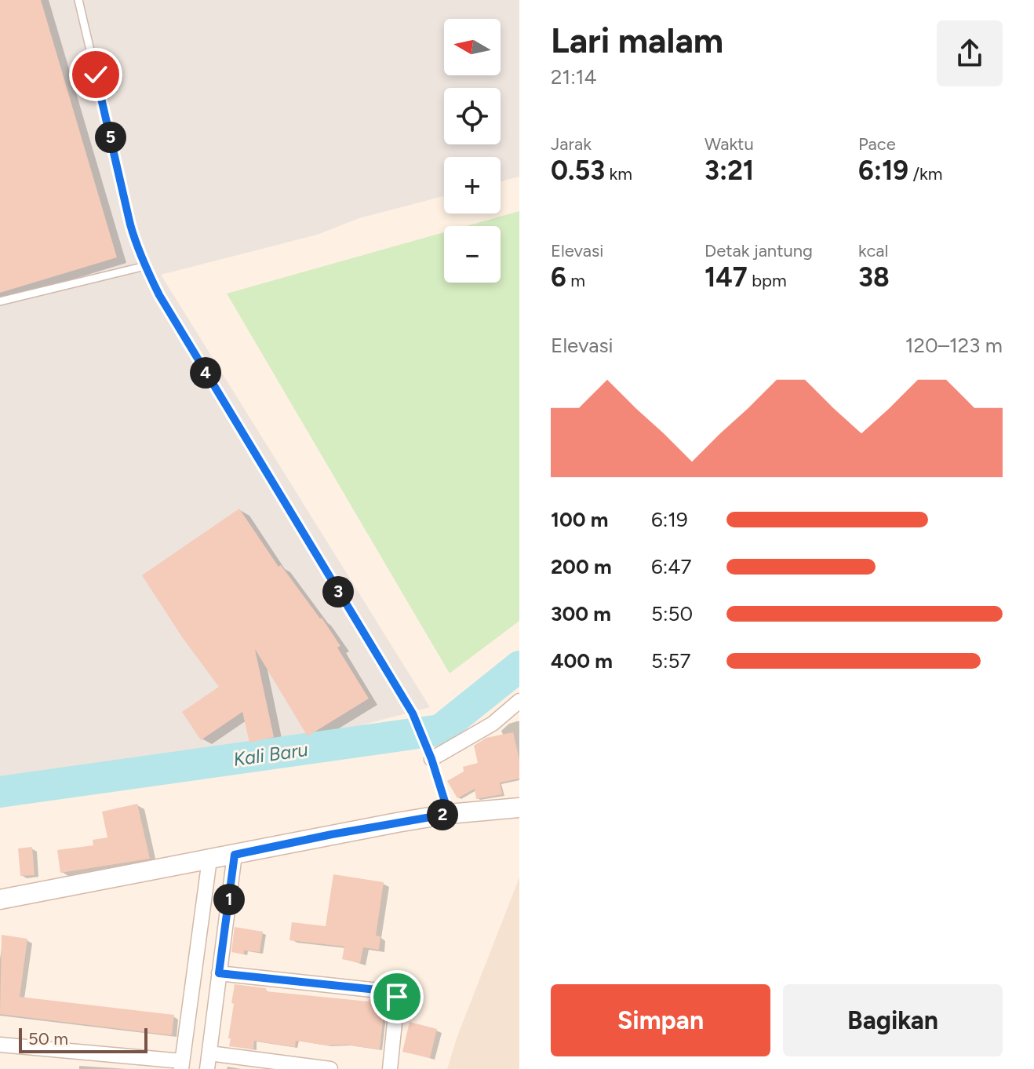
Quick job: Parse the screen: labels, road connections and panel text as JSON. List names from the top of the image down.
{
  "water": ["Kali Baru"],
  "scale_bar": "50 m",
  "north": "left",
  "page": {
    "heading": ["Lari malam", "21:14"],
    "map_buttons": ["+", "−"],
    "stats": [
      ["Jarak", "0.53 km"],
      ["Waktu", "3:21"],
      ["Pace", "6:19 /km"],
      ["Elevasi", "6 m"],
      ["Detak jantung", "147 bpm"],
      ["kcal", "38"]
    ],
    "pins": [
      "5",
      "4",
      "3",
      "2",
      "1"
    ],
    "chart": ["Elevasi", "120–123 m"],
    "list": [
      {
        "name": "100 m",
        "note": "6:19"
      },
      {
        "name": "200 m",
        "note": "6:47"
      },
      {
        "name": "300 m",
        "note": "5:50"
      },
      {
        "name": "400 m",
        "note": "5:57"
      }
    ],
    "buttons": ["Simpan", "Bagikan"],
    "scale": "50 m"
  }
}
